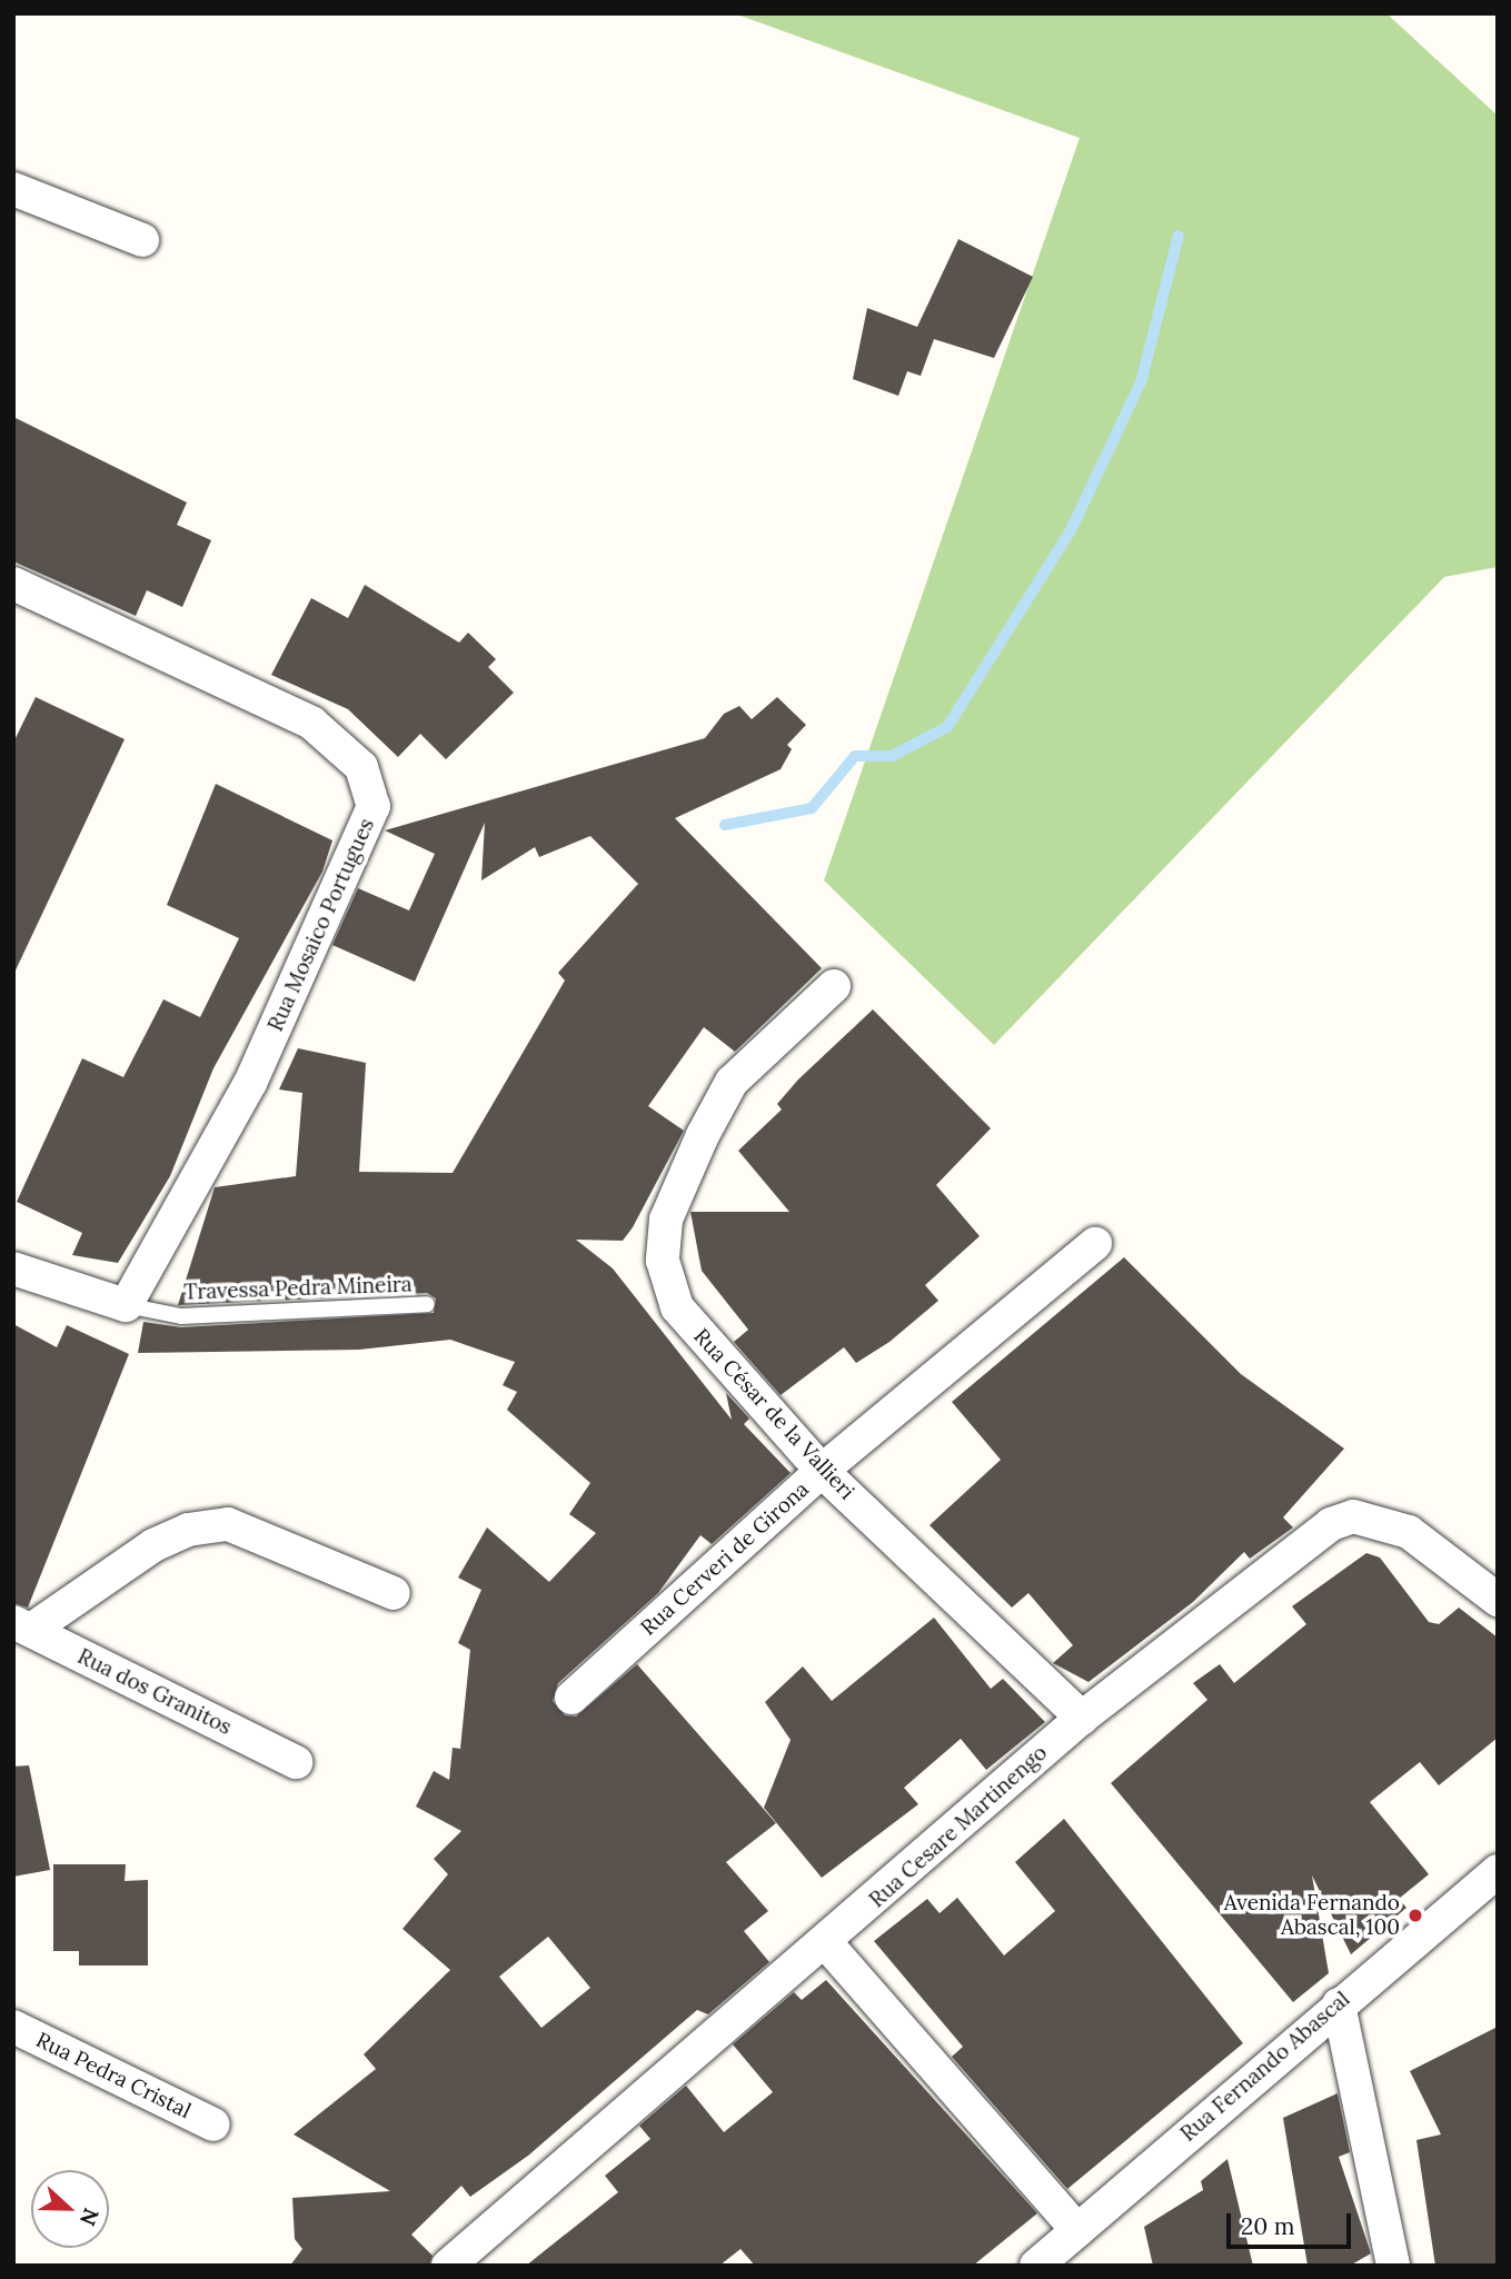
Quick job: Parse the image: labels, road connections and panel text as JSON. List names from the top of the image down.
{
  "streets": {
    "street": [
      "Rua Mosaico Portugues",
      "Rua César de la Vallieri",
      "Rua Cerveri de Girona",
      "Rua dos Granitos",
      "Rua Cesare Martinengo",
      "Rua Fernando Abascal",
      "Rua Pedra Cristal"
    ],
    "lane": ["Travessa Pedra Mineira"]
  },
  "crossings": [
    ["Rua Mosaico Portugues", "Travessa Pedra Mineira"],
    ["Rua César de la Vallieri", "Rua Cerveri de Girona"],
    ["Rua César de la Vallieri", "Rua Cesare Martinengo"]
  ],
  "places": ["Avenida Fernando Abascal, 100"],
  "scale_bar": "20 m",
  "north": "right"
}
